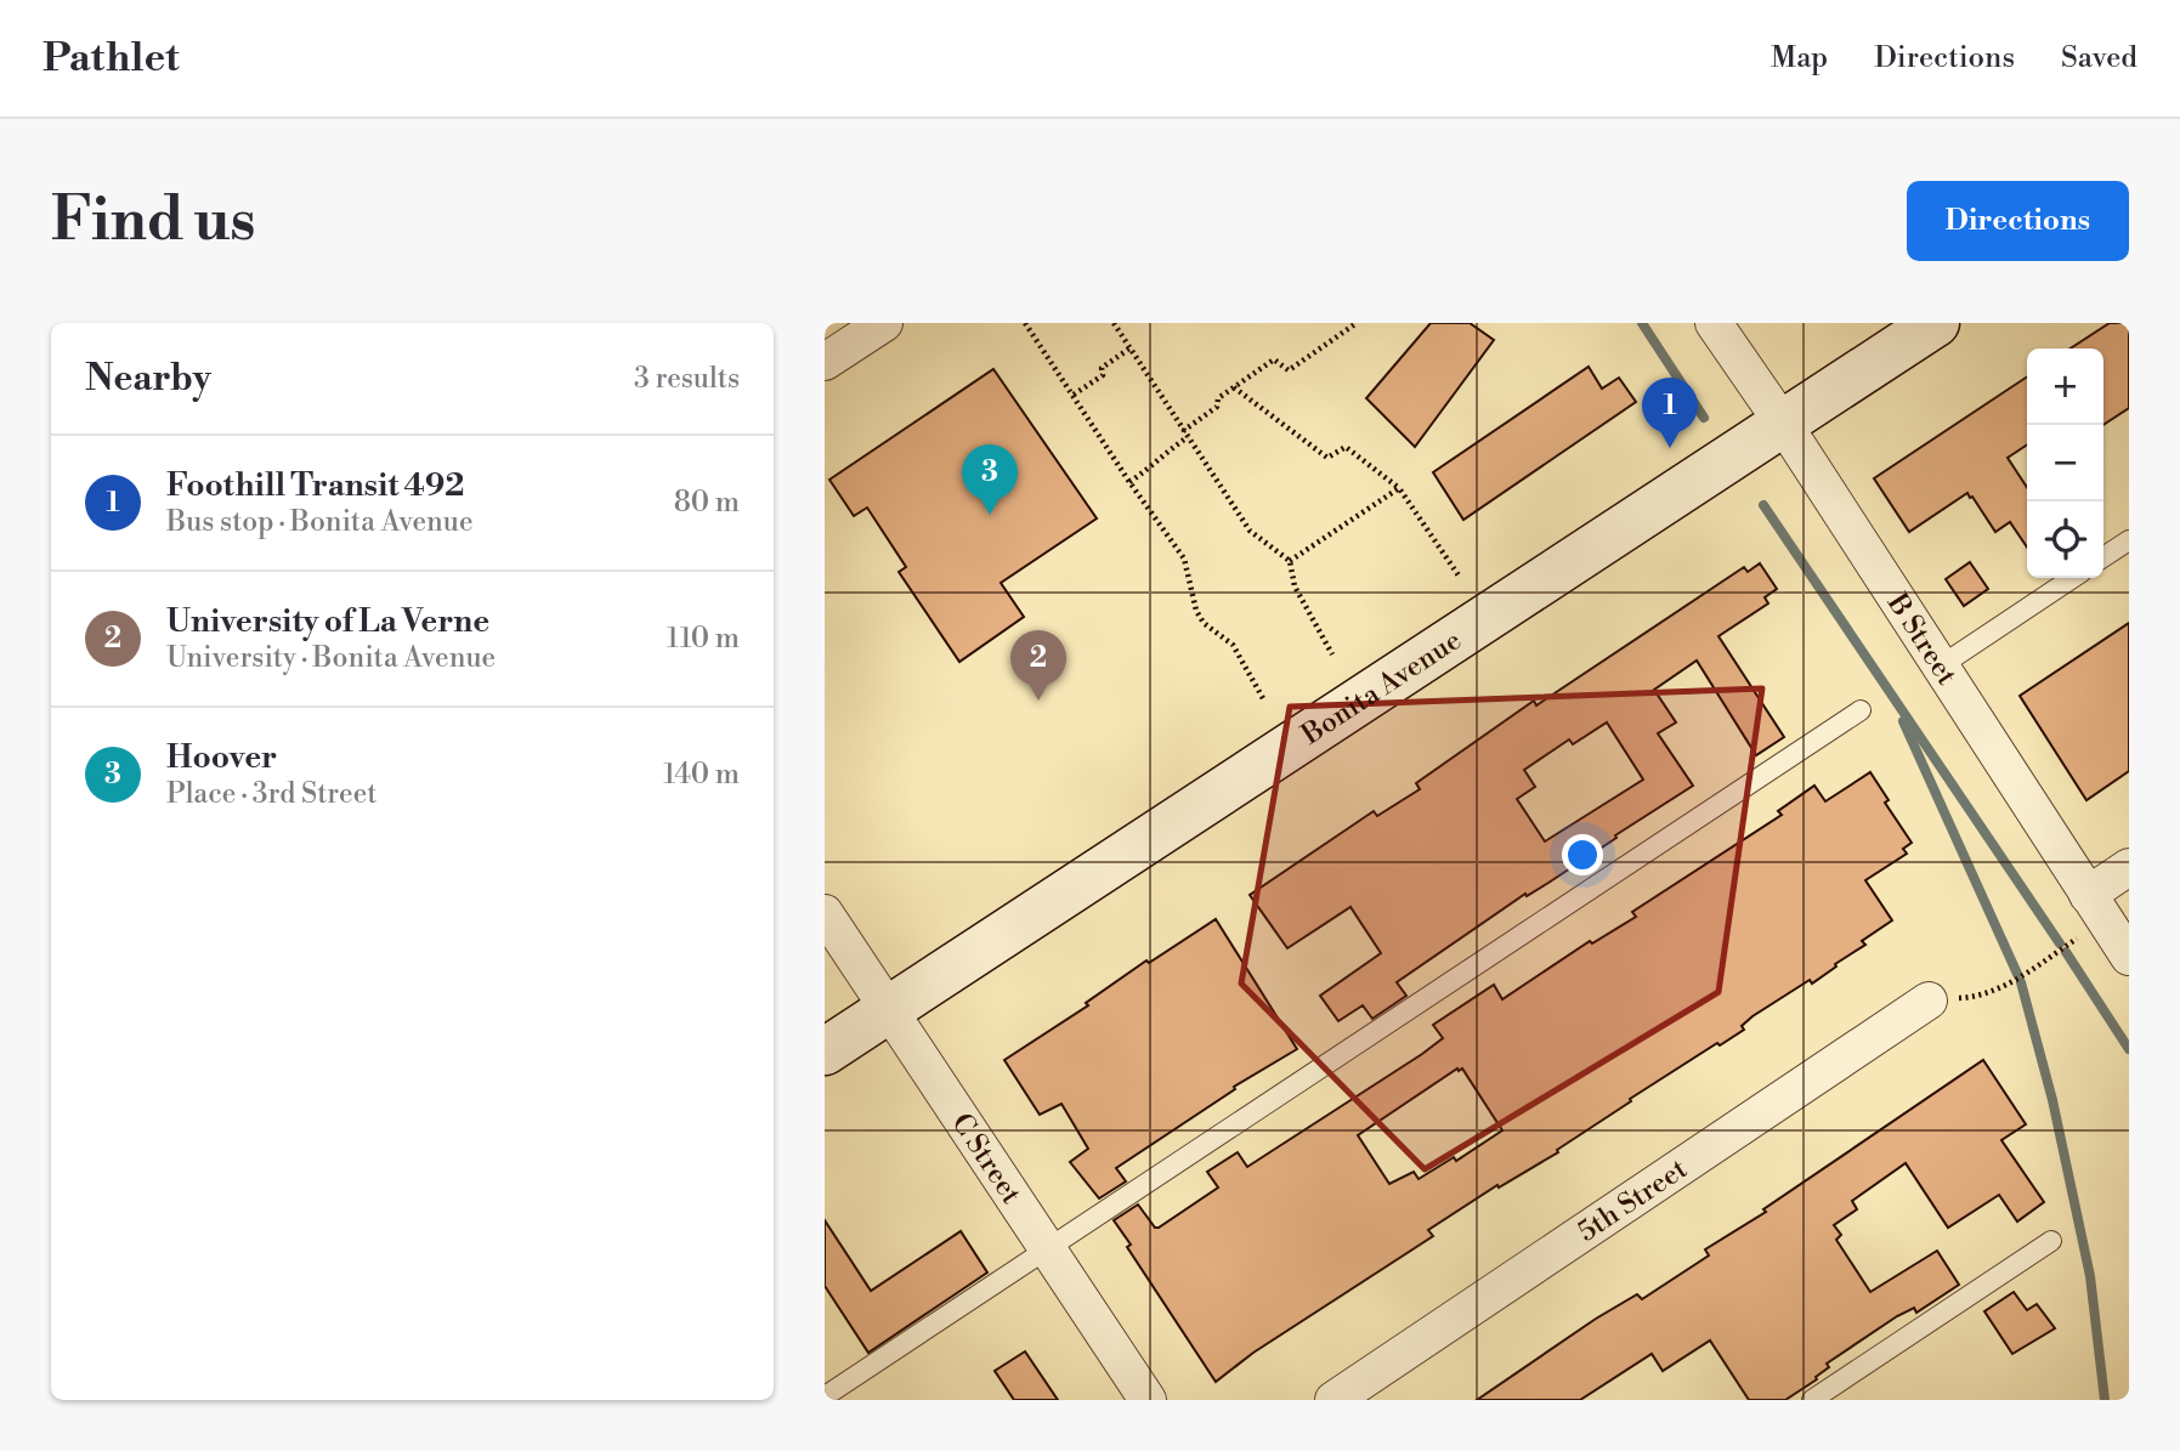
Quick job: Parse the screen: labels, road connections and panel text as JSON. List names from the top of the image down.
{
  "streets": {
    "main road": ["Bonita Avenue"],
    "street": ["B Street", "C Street", "5th Street"]
  },
  "crossings": [
    ["B Street", "Bonita Avenue"],
    ["Bonita Avenue", "C Street"]
  ],
  "page": {
    "header": "Pathlet",
    "nav": ["Map", "Directions", "Saved"],
    "buttons": "Directions",
    "title": "Find us",
    "heading": ["Nearby", "3 results"],
    "map_buttons": ["+", "−"],
    "pins": ["1", "3", "2"],
    "list": [
      {
        "mark": "1",
        "name": "Foothill Transit 492",
        "note": "Bus stop · Bonita Avenue",
        "value": "80 m"
      },
      {
        "mark": "2",
        "name": "University of La Verne",
        "note": "University · Bonita Avenue",
        "value": "110 m"
      },
      {
        "mark": "3",
        "name": "Hoover",
        "note": "Place · 3rd Street",
        "value": "140 m"
      }
    ]
  }
}
